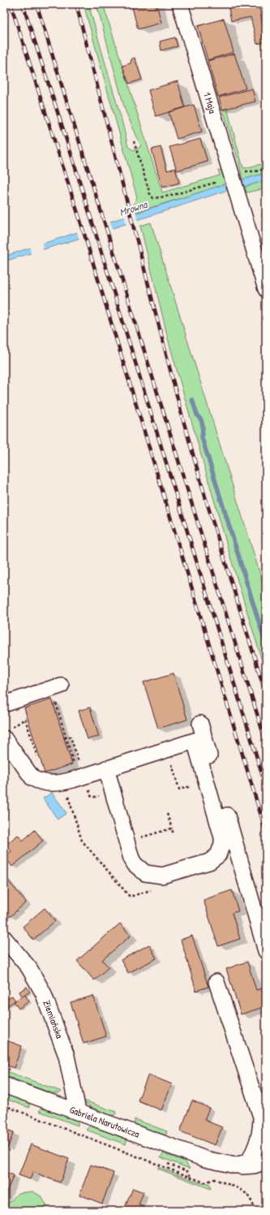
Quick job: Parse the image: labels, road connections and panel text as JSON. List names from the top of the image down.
{
  "streets": {
    "street": ["1 Maja", "Ziemiańska", "Gabriela Narutowicza"]
  },
  "crossings": [
    ["Ziemiańska", "Gabriela Narutowicza"]
  ],
  "water": ["Mrowna"]
}
